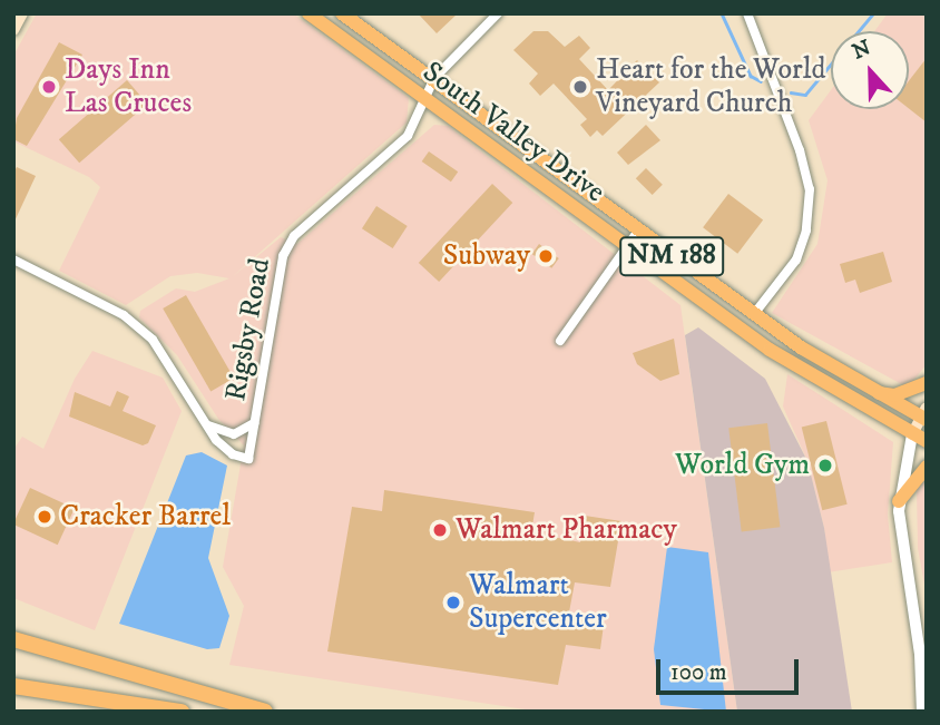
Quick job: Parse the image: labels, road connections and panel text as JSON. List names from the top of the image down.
{
  "streets": {
    "main road": ["South Valley Drive", "NM 188"],
    "street": ["Rigsby Road"]
  },
  "crossings": [
    ["South Valley Drive", "Rigsby Road"]
  ],
  "places": [
    "Days Inn Las Cruces",
    "Heart for the World Vineyard Church",
    "Subway",
    "World Gym",
    "Cracker Barrel",
    "Walmart Pharmacy",
    "Walmart Supercenter"
  ],
  "scale_bar": "100 m",
  "north": "top"
}
